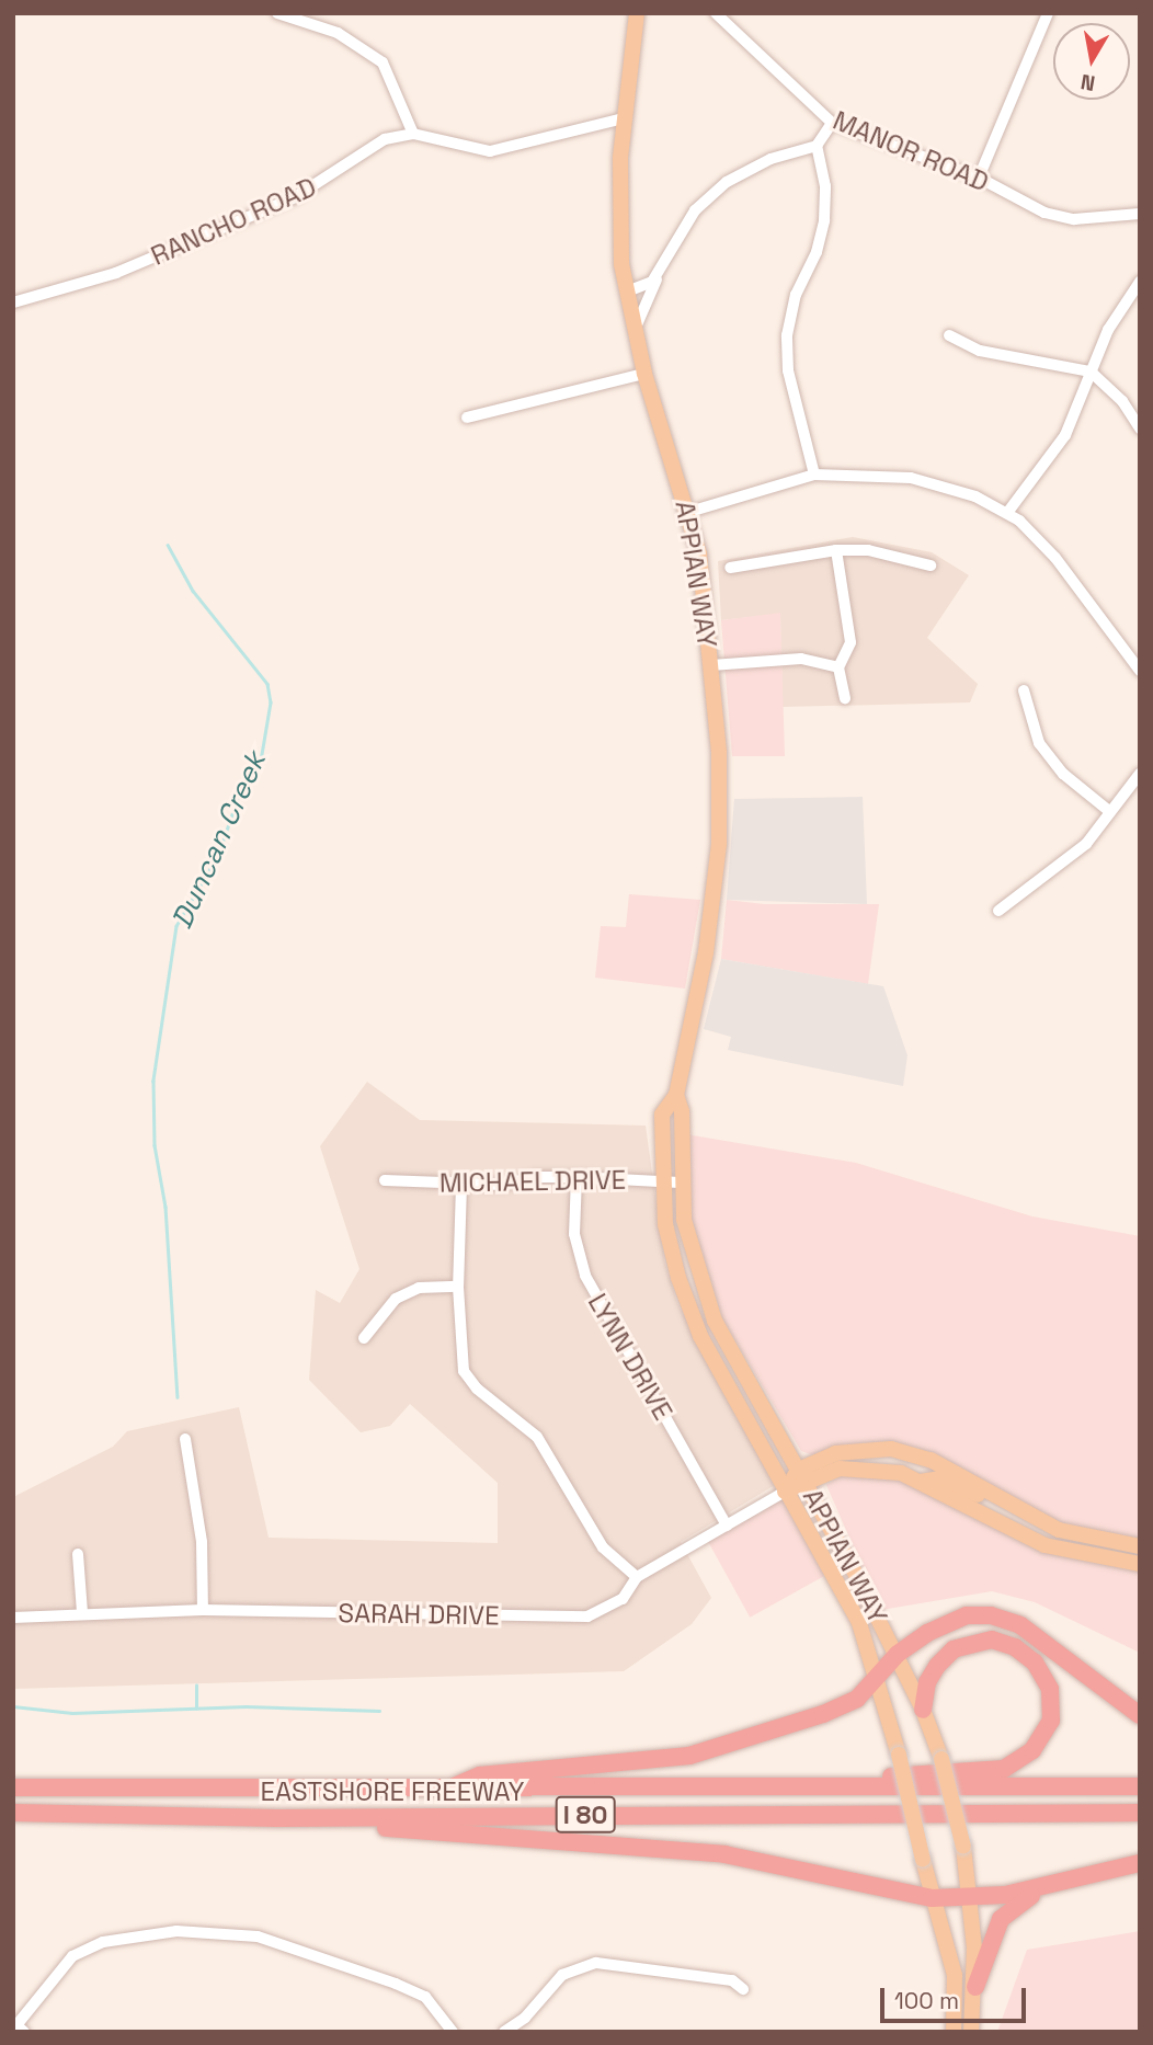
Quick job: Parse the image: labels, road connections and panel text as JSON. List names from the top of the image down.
{
  "streets": {
    "highway": ["EASTSHORE FREEWAY", "I 80"],
    "main road": ["APPIAN WAY"],
    "street": [
      "MANOR ROAD",
      "RANCHO ROAD",
      "MICHAEL DRIVE",
      "LYNN DRIVE",
      "SARAH DRIVE"
    ]
  },
  "crossings": [
    ["RANCHO ROAD", "APPIAN WAY"],
    ["APPIAN WAY", "MICHAEL DRIVE"],
    ["APPIAN WAY", "SARAH DRIVE"],
    ["MICHAEL DRIVE", "LYNN DRIVE"],
    ["LYNN DRIVE", "SARAH DRIVE"]
  ],
  "water": ["Duncan Creek"],
  "scale_bar": "100 m",
  "north": "bottom"
}
